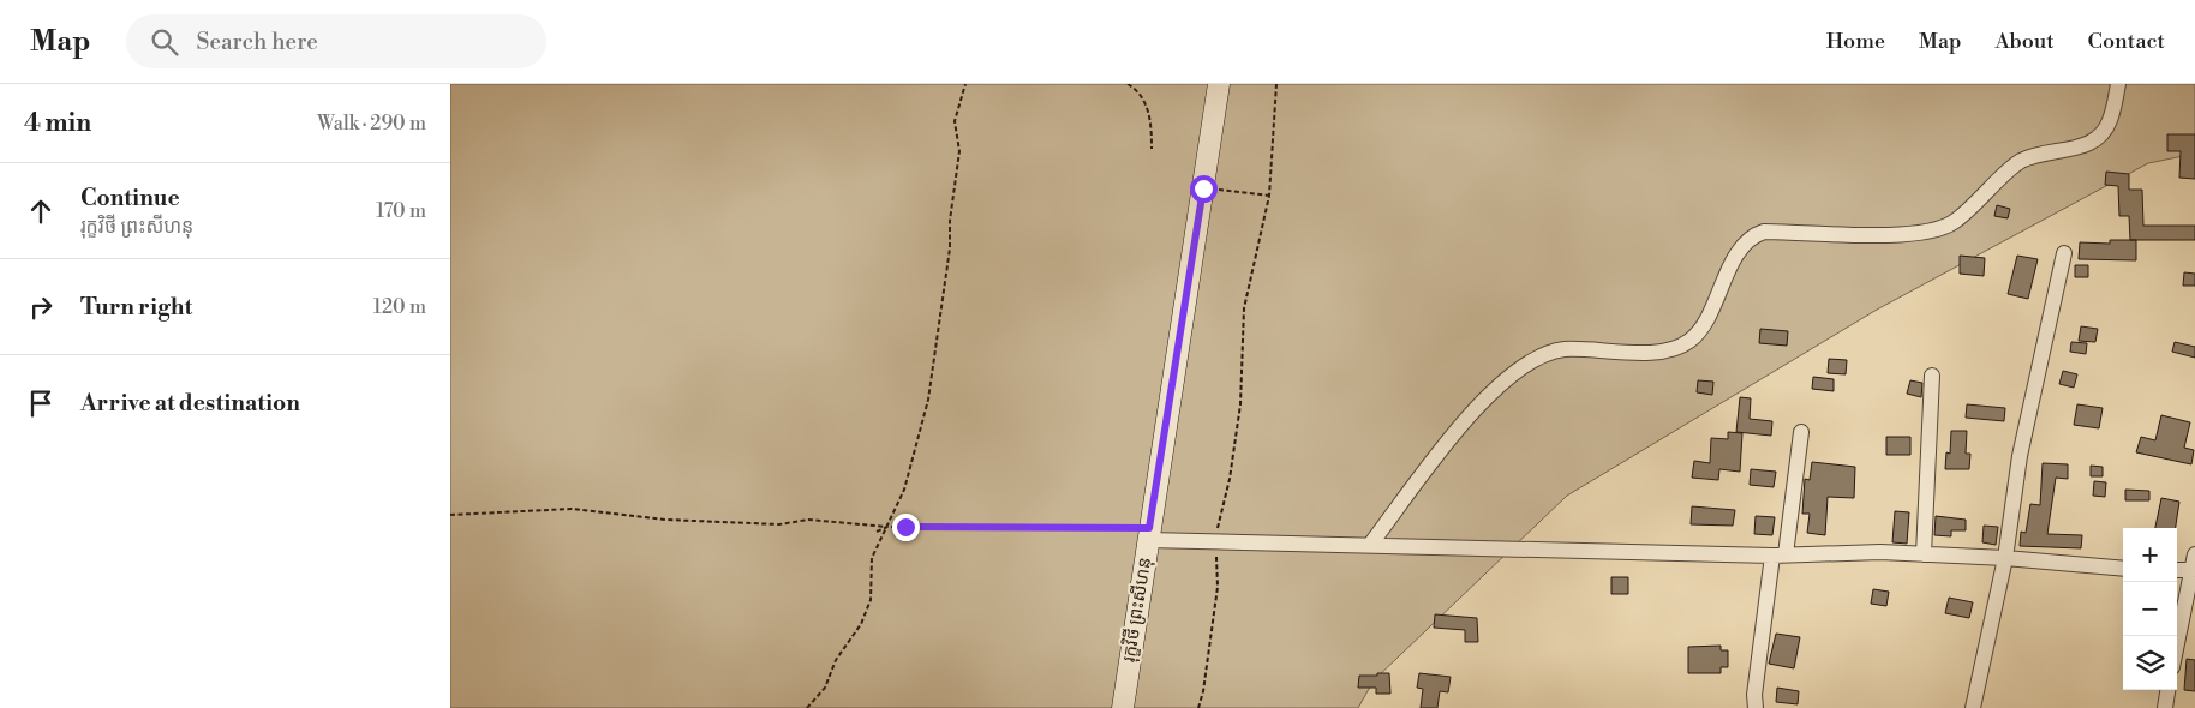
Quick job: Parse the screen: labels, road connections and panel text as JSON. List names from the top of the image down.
{
  "streets": {
    "street": ["រុក្ខវិថី ព្រះសីហនុ"]
  },
  "page": {
    "header": "Map",
    "search": "Search here",
    "nav": [
      "Home",
      "Map",
      "About",
      "Contact"
    ],
    "heading": ["4 min", "Walk · 290 m"],
    "list": [
      ["Continue", "រុក្ខវិថី ព្រះសីហនុ", "170 m"],
      ["Turn right", "120 m"],
      "Arrive at destination"
    ],
    "map_buttons": ["+", "−"]
  }
}
